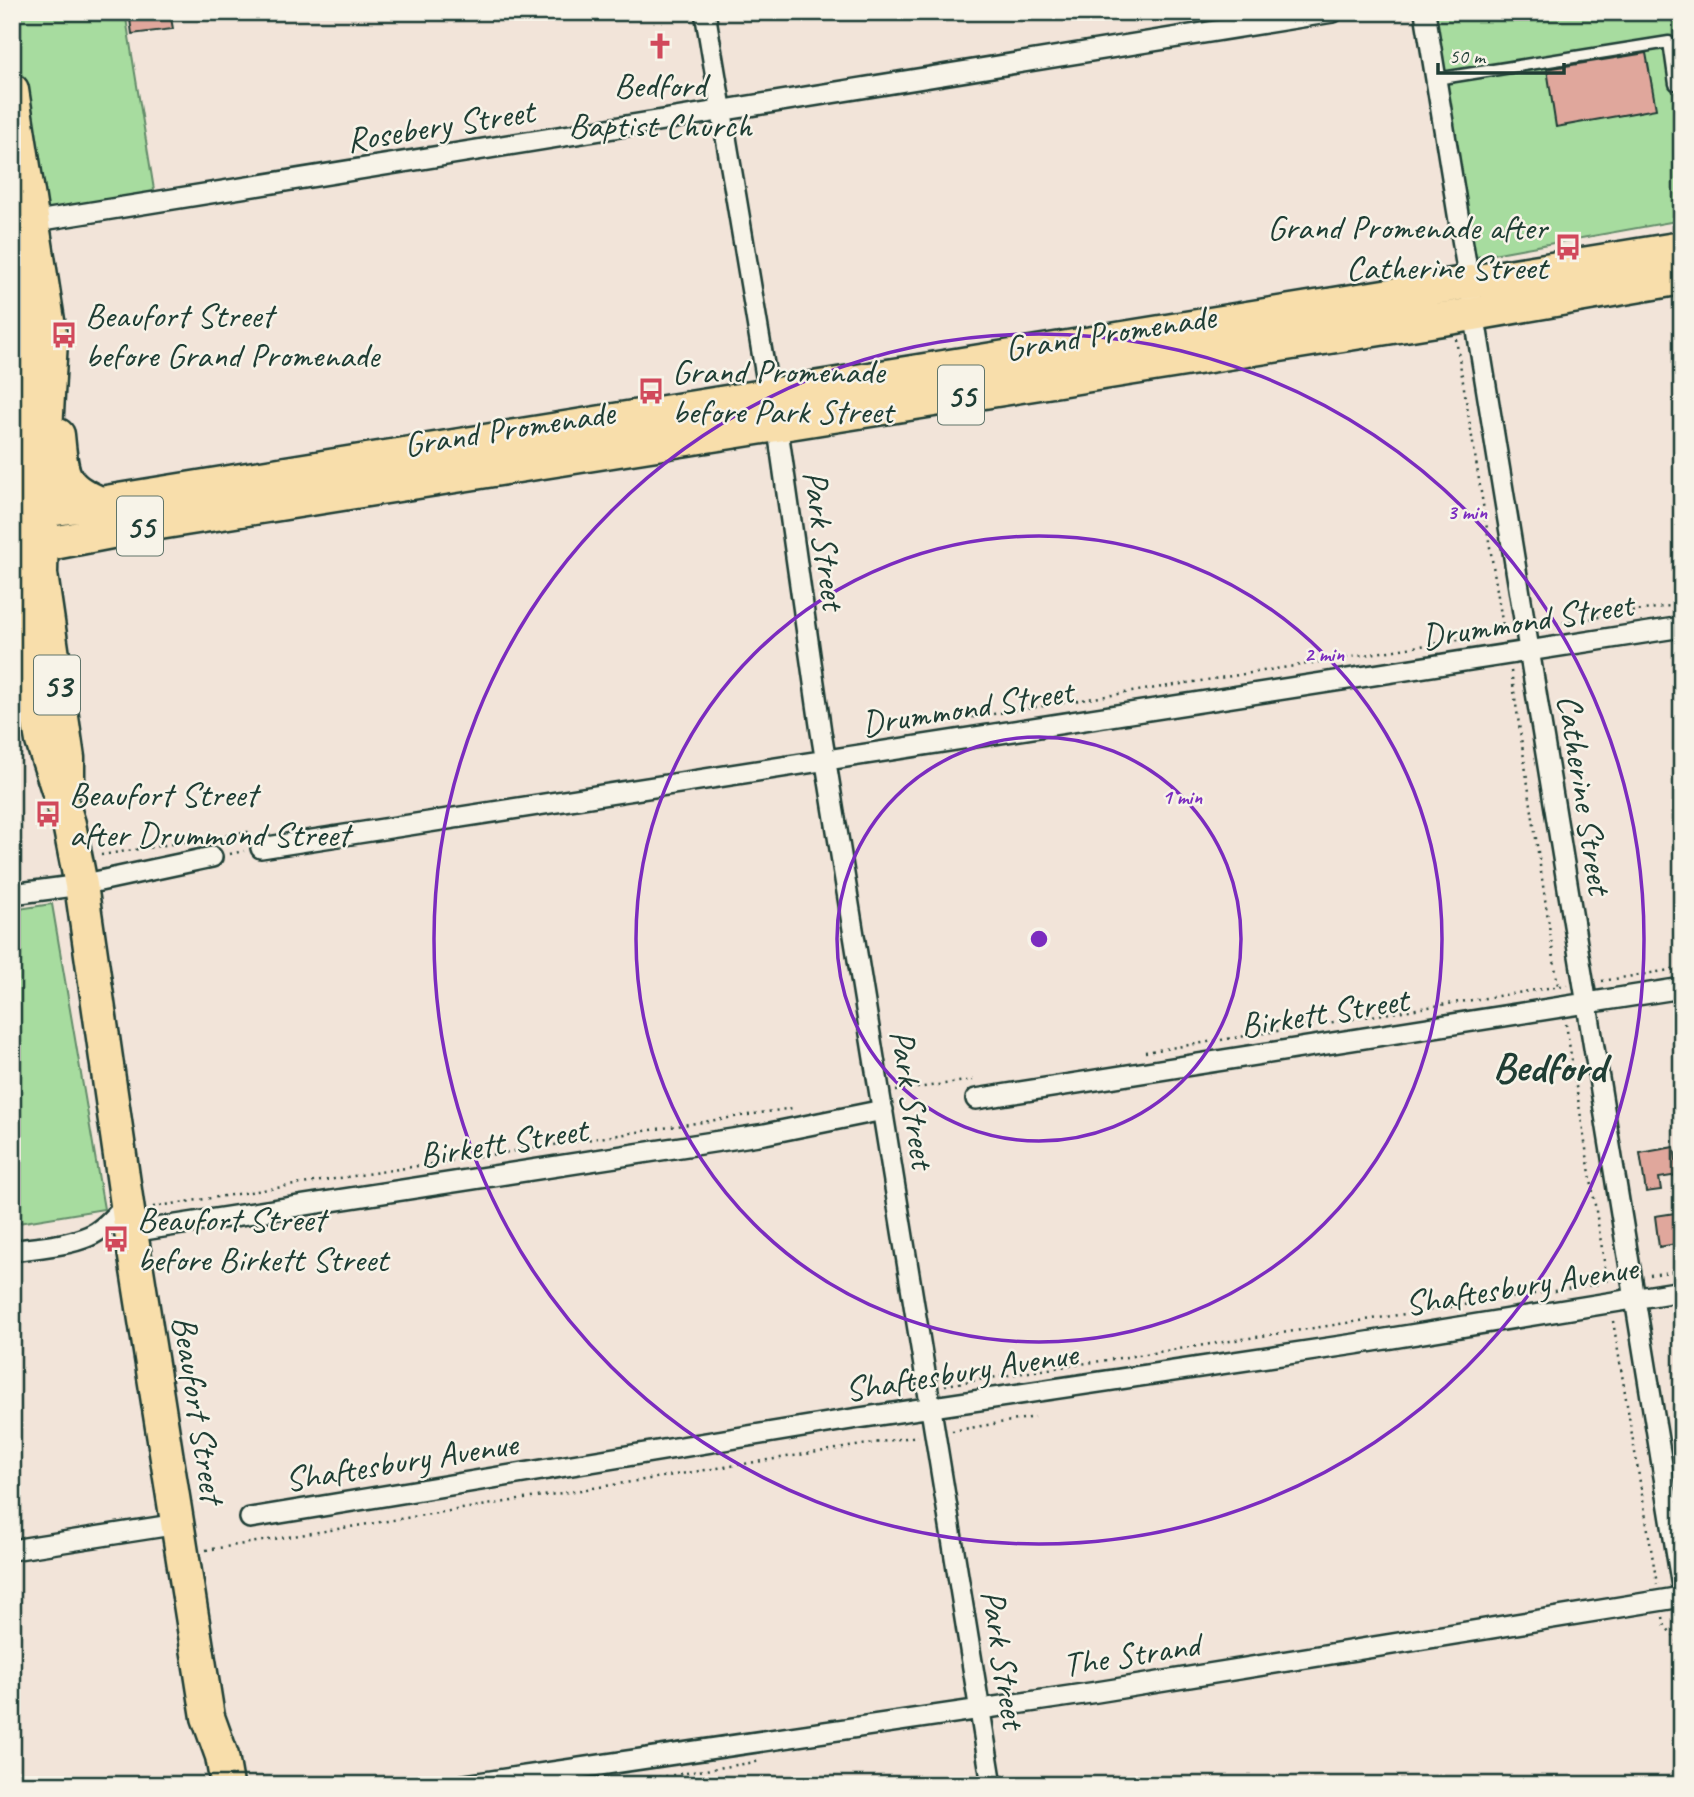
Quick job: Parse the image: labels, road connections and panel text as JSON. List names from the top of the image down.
{
  "streets": {
    "main road": [
      "Grand Promenade",
      "55",
      "53",
      "Beaufort Street"
    ],
    "street": [
      "Rosebery Street",
      "Park Street",
      "Drummond Street",
      "Catherine Street",
      "Birkett Street",
      "Shaftesbury Avenue",
      "The Strand"
    ]
  },
  "crossings": [
    ["Rosebery Street", "Park Street"],
    ["Rosebery Street", "Beaufort Street"],
    ["Grand Promenade", "Park Street"],
    ["Grand Promenade", "Catherine Street"],
    ["Grand Promenade", "Beaufort Street"],
    ["Park Street", "Drummond Street"],
    ["Park Street", "Birkett Street"],
    ["Park Street", "Shaftesbury Avenue"],
    ["Park Street", "The Strand"],
    ["Drummond Street", "Catherine Street"],
    ["Catherine Street", "Birkett Street"],
    ["Catherine Street", "Shaftesbury Avenue"],
    ["Birkett Street", "Beaufort Street"]
  ],
  "districts": ["Bedford"],
  "places": {
    "church": ["Bedford Baptist Church"],
    "bus stop": [
      "Grand Promenade after Catherine Street",
      "Beaufort Street before Grand Promenade",
      "Grand Promenade before Park Street",
      "Beaufort Street after Drummond Street",
      "Beaufort Street before Birkett Street"
    ]
  },
  "scale_bar": "50 m",
  "rings": ["3 min", "2 min", "1 min"]
}
